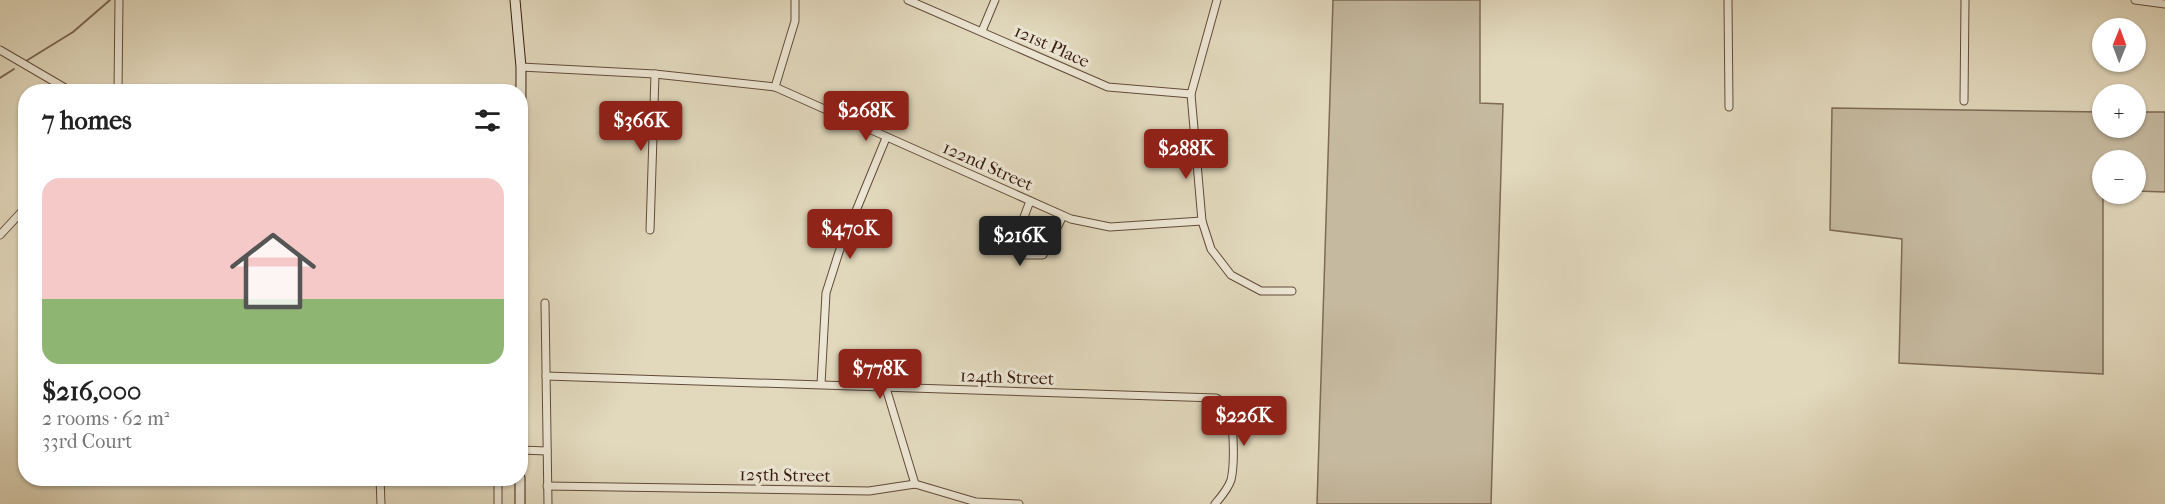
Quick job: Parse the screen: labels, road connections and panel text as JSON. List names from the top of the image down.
{
  "streets": {
    "street": [
      "121st Place",
      "122nd Street",
      "124th Street",
      "125th Street"
    ]
  },
  "north": "top",
  "page": {
    "map_buttons": ["+", "−"],
    "heading": "7 homes",
    "price": [
      "$268K",
      "$366K",
      "$288K",
      "$470K",
      "$216K",
      "$778K",
      "$226K"
    ],
    "list": [
      {
        "name": "$216,000",
        "note": "2 rooms · 62 m² · 33rd Court"
      }
    ]
  }
}
